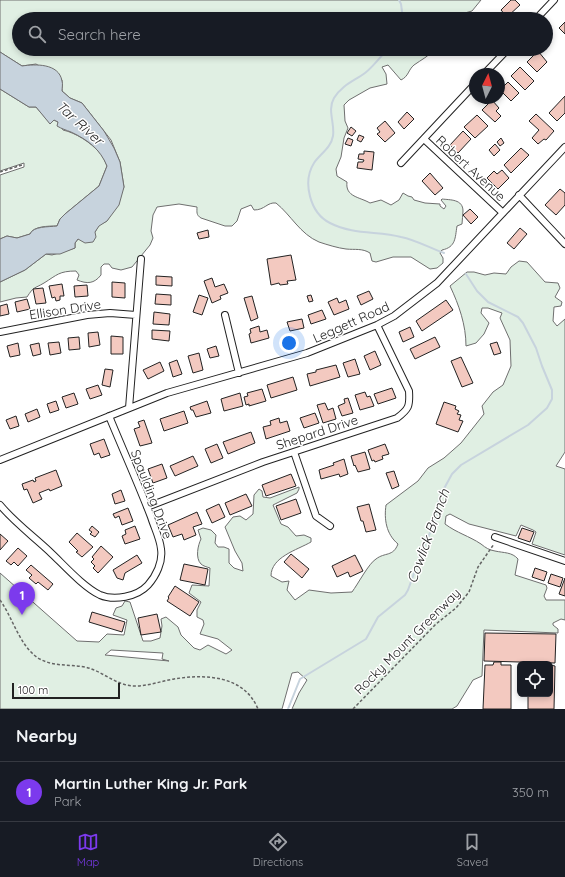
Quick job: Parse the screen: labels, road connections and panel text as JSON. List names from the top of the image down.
{
  "streets": {
    "street": [
      "Robert Avenue",
      "Ellison Drive",
      "Leggett Road",
      "Shepard Drive",
      "Spaulding Drive"
    ],
    "path": ["Rocky Mount Greenway"]
  },
  "crossings": [
    ["Robert Avenue", "Leggett Road"],
    ["Leggett Road", "Shepard Drive"],
    ["Leggett Road", "Spaulding Drive"],
    ["Shepard Drive", "Spaulding Drive"]
  ],
  "water": ["Tar River", "Cowlick Branch"],
  "scale_bar": "100 m",
  "north": "top",
  "page": {
    "search": "Search here",
    "pins": "1",
    "scale": "100 m",
    "heading": "Nearby",
    "list": [
      {
        "mark": "1",
        "name": "Martin Luther King Jr. Park",
        "note": "Park",
        "value": "350 m"
      }
    ],
    "nav": ["Map", "Directions", "Saved"]
  }
}
